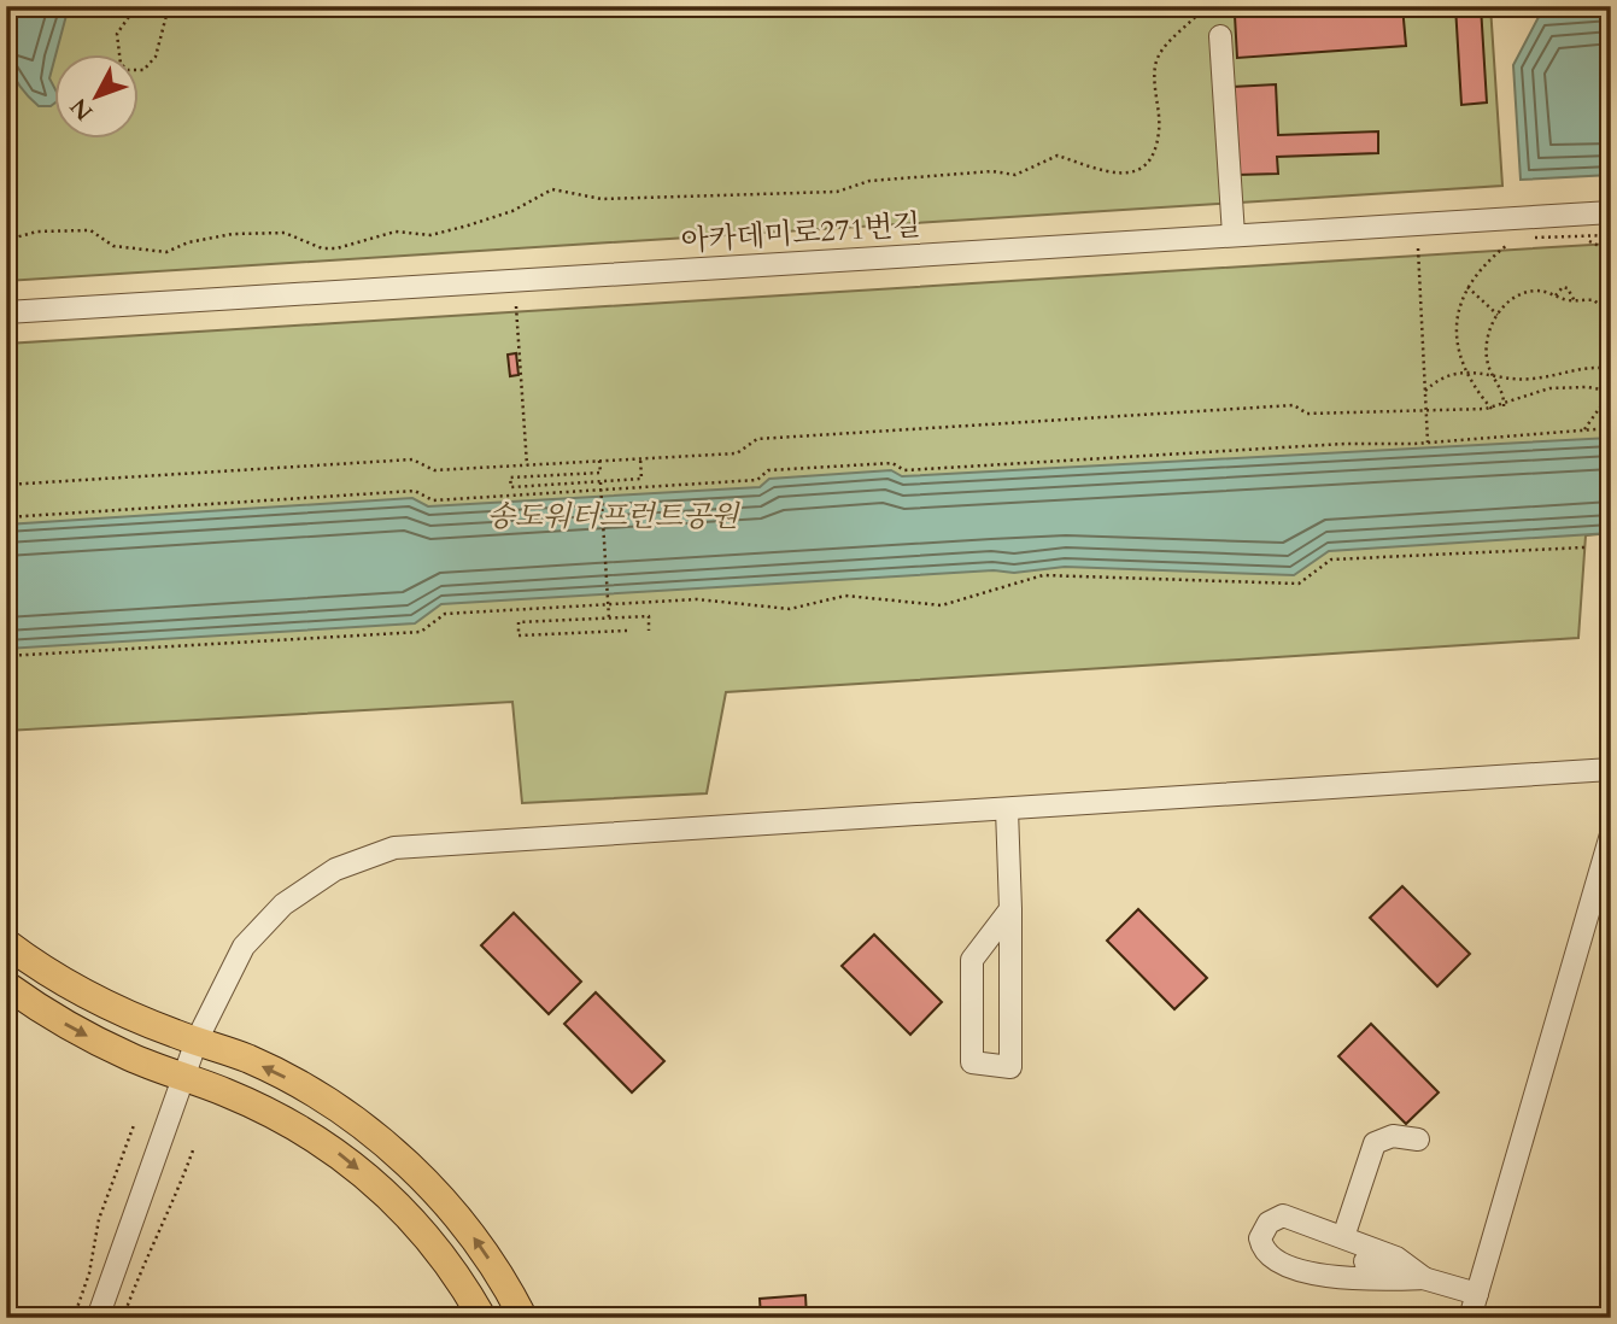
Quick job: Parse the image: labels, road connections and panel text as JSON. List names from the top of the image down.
{
  "streets": {
    "street": ["아카데미로271번길"]
  },
  "parks": ["송도워터프런트공원"],
  "north": "bottom left"
}
